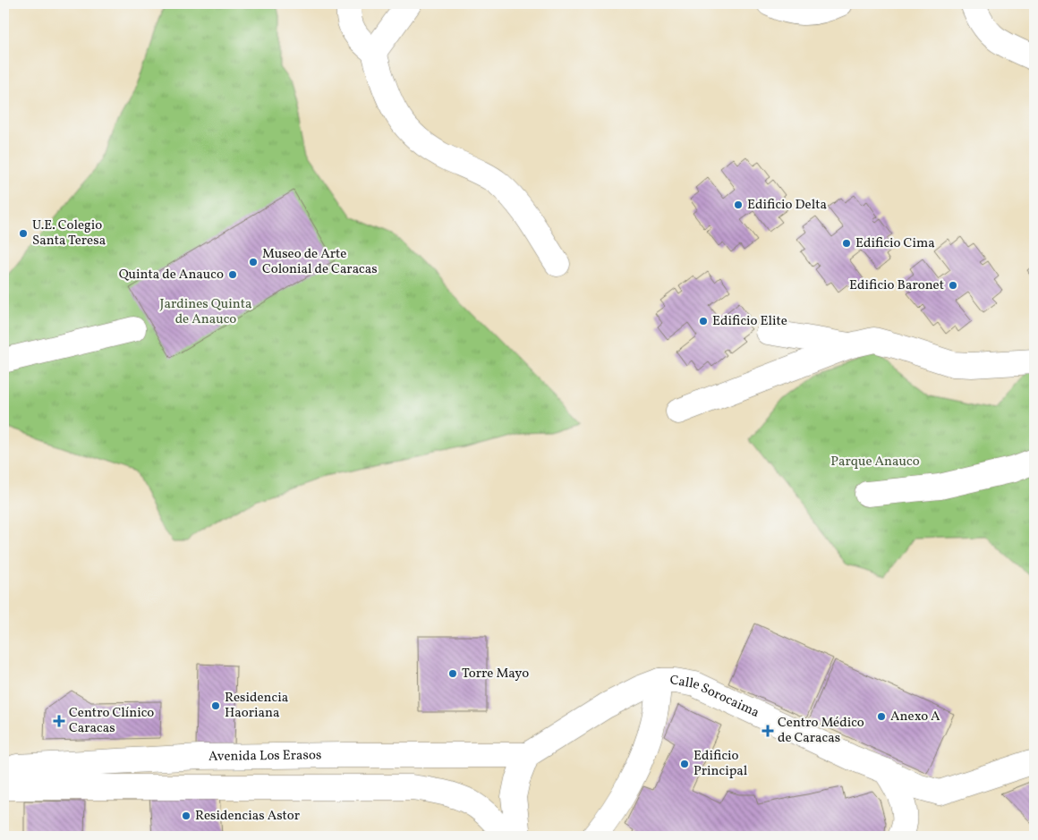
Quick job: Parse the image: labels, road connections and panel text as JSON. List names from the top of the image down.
{
  "streets": {
    "street": ["Calle Sorocaima", "Avenida Los Erasos"]
  },
  "crossings": [
    ["Calle Sorocaima", "Avenida Los Erasos"]
  ],
  "parks": ["Jardines Quinta de Anauco", "Parque Anauco"],
  "places": {
    "other": [
      "Edificio Delta",
      "U.E. Colegio Santa Teresa",
      "Edificio Cima",
      "Museo de Arte Colonial de Caracas",
      "Quinta de Anauco",
      "Edificio Baronet",
      "Edificio Elite",
      "Torre Mayo",
      "Residencia Haoriana",
      "Anexo A",
      "Edificio Principal",
      "Residencias Astor"
    ],
    "health": ["Centro Clínico Caracas", "Centro Médico de Caracas"]
  }
}
